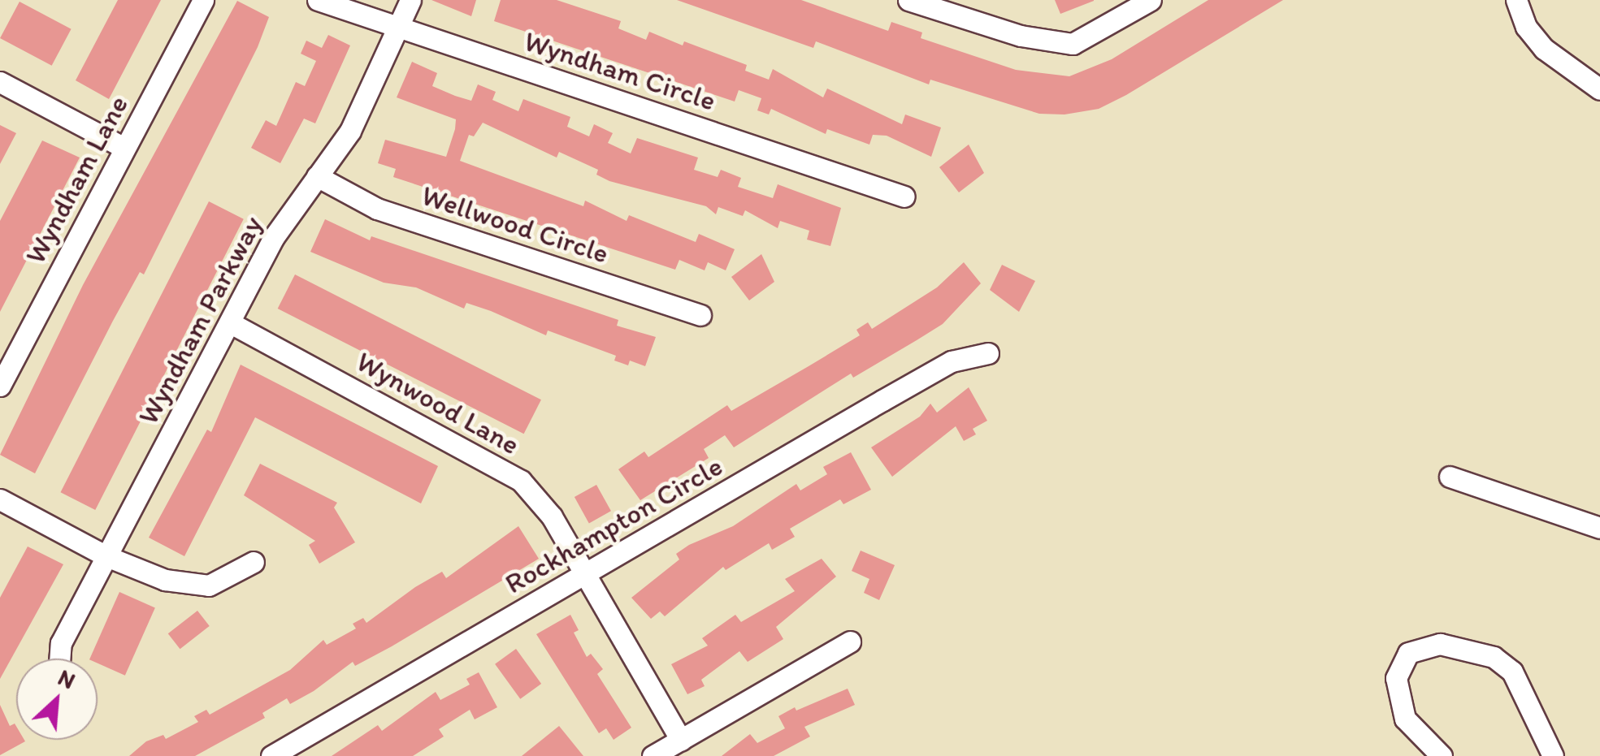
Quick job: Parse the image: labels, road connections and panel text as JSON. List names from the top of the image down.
{
  "streets": {
    "street": [
      "Wyndham Circle",
      "Wyndham Lane",
      "Wellwood Circle",
      "Wyndham Parkway",
      "Wynwood Lane",
      "Rockhampton Circle"
    ]
  },
  "crossings": [
    ["Wyndham Circle", "Wyndham Parkway"],
    ["Wellwood Circle", "Wyndham Parkway"],
    ["Wyndham Parkway", "Wynwood Lane"],
    ["Wynwood Lane", "Rockhampton Circle"]
  ],
  "north": "top right"
}
